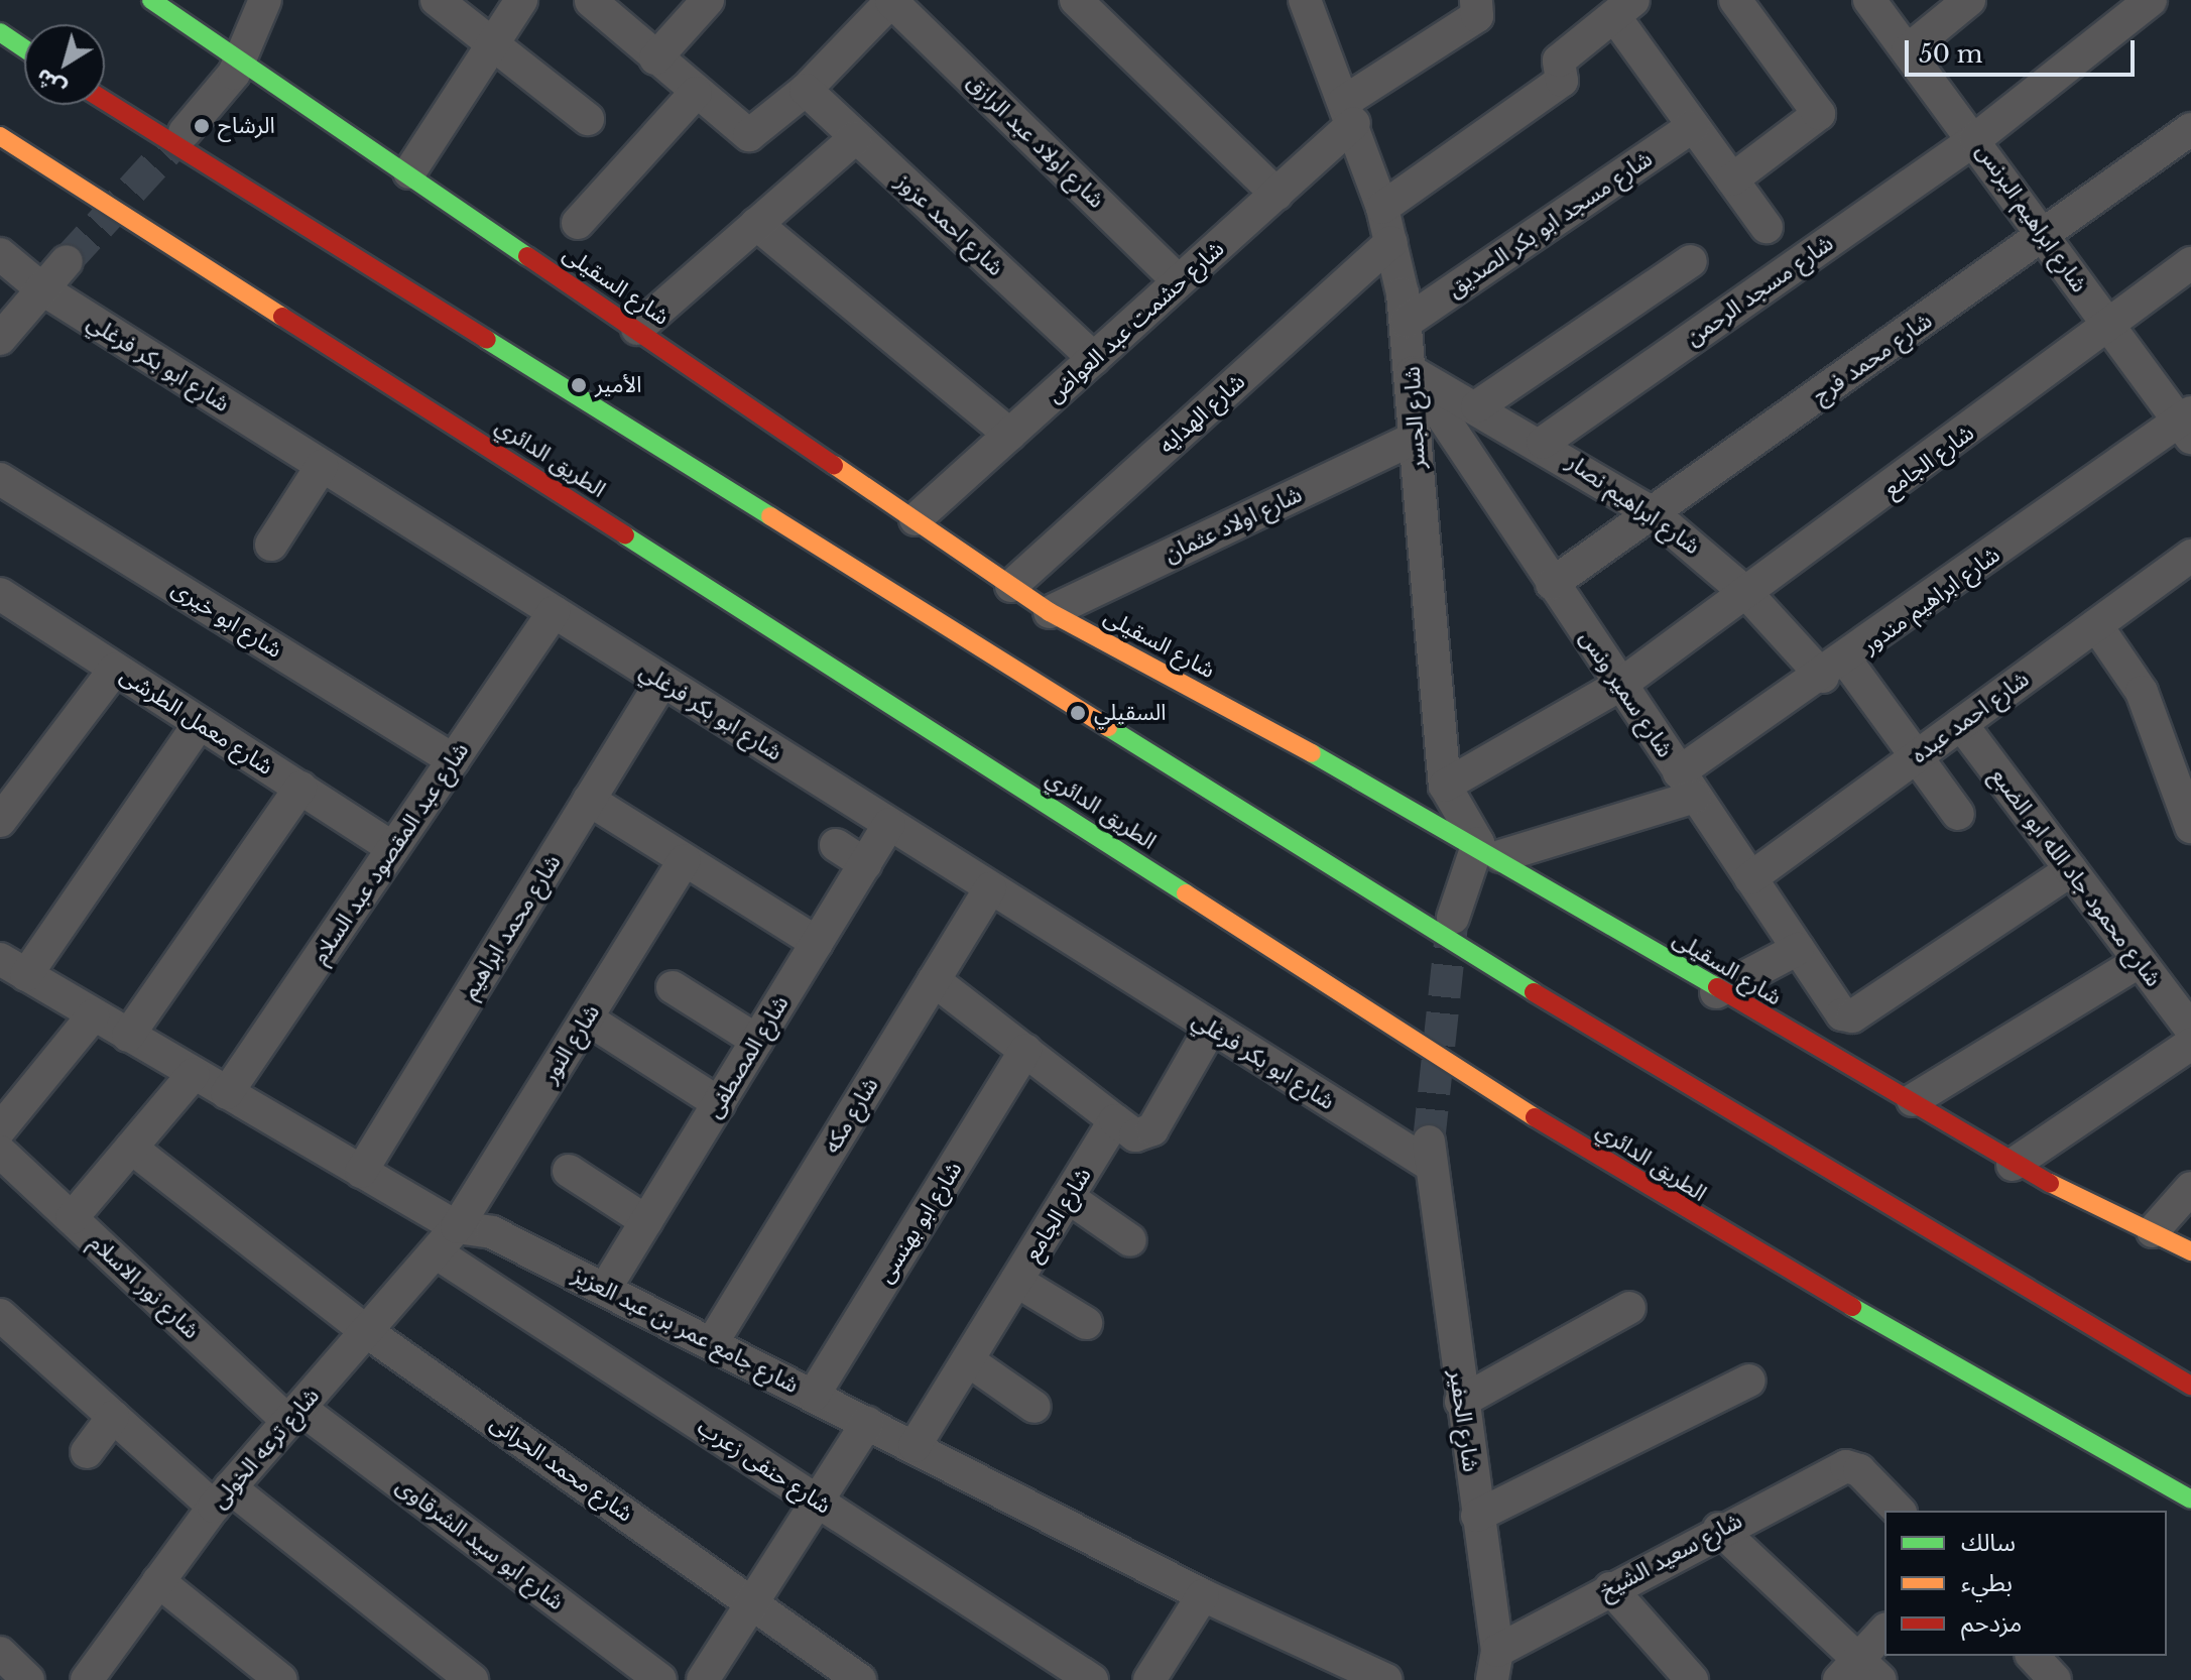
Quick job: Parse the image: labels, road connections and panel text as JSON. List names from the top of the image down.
{
  "streets": {
    "main road": ["شارع السقيلى", "الطريق الدائري"],
    "street": [
      "شارع اولاد عبد الرازق",
      "شارع ابراهيم البرنس",
      "شارع مسجد ابو بكر الصديق",
      "شارع احمد عزوز",
      "شارع مسجد الرحمن",
      "شارع حشمت عبد العواض",
      "شارع محمد فرج",
      "شارع ابو بكر فرغلي",
      "شارع الهدايه",
      "شارع الجسر",
      "شارع الجامع",
      "شارع ابراهيم نصار",
      "شارع اولاد عثمان",
      "شارع ابراهيم مندور",
      "شارع ابو خيرى",
      "شارع سمير ونس",
      "شارع احمد عبده",
      "شارع معمل الطرشى",
      "شارع عبد المقصود عبد السلام",
      "شارع محمود جاد الله ابو الضبع",
      "شارع محمد ابراهيم",
      "شارع النور",
      "شارع المصطفى",
      "شارع مكه",
      "شارع ابو بهنسى",
      "شارع نور الاسلام",
      "شارع جامع عمر بن عبد العزيز",
      "شارع الحفير",
      "شارع ترعه الخولى",
      "شارع حنفى زعرب",
      "شارع محمد الحرانى",
      "شارع ابو سيد الشرقاوى",
      "شارع سعيد الشيخ"
    ]
  },
  "crossings": [
    ["شارع اولاد عبد الرازق", "شارع حشمت عبد العواض"],
    ["شارع ابراهيم البرنس", "شارع مسجد الرحمن"],
    ["شارع ابراهيم البرنس", "شارع محمد فرج"],
    ["شارع ابراهيم البرنس", "شارع الجامع"],
    ["شارع ابراهيم البرنس", "شارع ابراهيم مندور"],
    ["شارع مسجد ابو بكر الصديق", "شارع الجسر"],
    ["شارع احمد عزوز", "شارع حشمت عبد العواض"],
    ["شارع السقيلى", "شارع حشمت عبد العواض"],
    ["شارع السقيلى", "شارع الهدايه"],
    ["شارع السقيلى", "شارع الجسر"],
    ["شارع السقيلى", "شارع اولاد عثمان"],
    ["شارع السقيلى", "شارع ابراهيم مندور"],
    ["شارع مسجد الرحمن", "شارع ابراهيم نصار"],
    ["شارع حشمت عبد العواض", "شارع الجسر"],
    ["شارع محمد فرج", "شارع ابراهيم نصار"],
    ["شارع محمد فرج", "شارع سمير ونس"],
    ["شارع ابو بكر فرغلي", "شارع عبد المقصود عبد السلام"],
    ["شارع ابو بكر فرغلي", "شارع محمد ابراهيم"],
    ["شارع ابو بكر فرغلي", "شارع المصطفى"],
    ["شارع ابو بكر فرغلي", "شارع مكه"],
    ["شارع ابو بكر فرغلي", "شارع الحفير"],
    ["شارع الهدايه", "شارع الجسر"],
    ["شارع الجسر", "شارع الجامع"],
    ["شارع الجسر", "شارع ابراهيم نصار"],
    ["شارع الجسر", "شارع اولاد عثمان"],
    ["شارع الجسر", "شارع ابراهيم مندور"],
    ["شارع الجسر", "شارع سمير ونس"],
    ["شارع الجامع", "شارع ابراهيم نصار"],
    ["شارع الجامع", "شارع سمير ونس"],
    ["شارع الجامع", "شارع جامع عمر بن عبد العزيز"],
    ["شارع ابراهيم نصار", "شارع ابراهيم مندور"],
    ["شارع ابراهيم نصار", "شارع سمير ونس"],
    ["شارع ابراهيم نصار", "شارع احمد عبده"],
    ["شارع ابراهيم مندور", "شارع سمير ونس"],
    ["شارع ابو خيرى", "شارع عبد المقصود عبد السلام"],
    ["شارع سمير ونس", "شارع احمد عبده"],
    ["شارع سمير ونس", "شارع محمود جاد الله ابو الضبع"],
    ["شارع احمد عبده", "شارع محمود جاد الله ابو الضبع"],
    ["شارع معمل الطرشى", "شارع عبد المقصود عبد السلام"],
    ["شارع عبد المقصود عبد السلام", "شارع جامع عمر بن عبد العزيز"],
    ["شارع محمد ابراهيم", "شارع جامع عمر بن عبد العزيز"],
    ["شارع النور", "شارع جامع عمر بن عبد العزيز"],
    ["شارع النور", "شارع ترعه الخولى"],
    ["شارع المصطفى", "شارع جامع عمر بن عبد العزيز"],
    ["شارع مكه", "شارع جامع عمر بن عبد العزيز"],
    ["شارع ابو بهنسى", "شارع جامع عمر بن عبد العزيز"],
    ["شارع نور الاسلام", "شارع ترعه الخولى"],
    ["شارع نور الاسلام", "شارع ابو سيد الشرقاوى"],
    ["شارع جامع عمر بن عبد العزيز", "شارع ترعه الخولى"],
    ["شارع الحفير", "شارع سعيد الشيخ"],
    ["شارع ترعه الخولى", "شارع حنفى زعرب"],
    ["شارع ترعه الخولى", "شارع محمد الحرانى"],
    ["شارع ترعه الخولى", "شارع ابو سيد الشرقاوى"]
  ],
  "places": ["الرشاح", "الأمير", "السقيلي"],
  "legend": ["سالك", "بطيء", "مزدحم"],
  "scale_bar": "50 m",
  "north": "bottom left"
}
